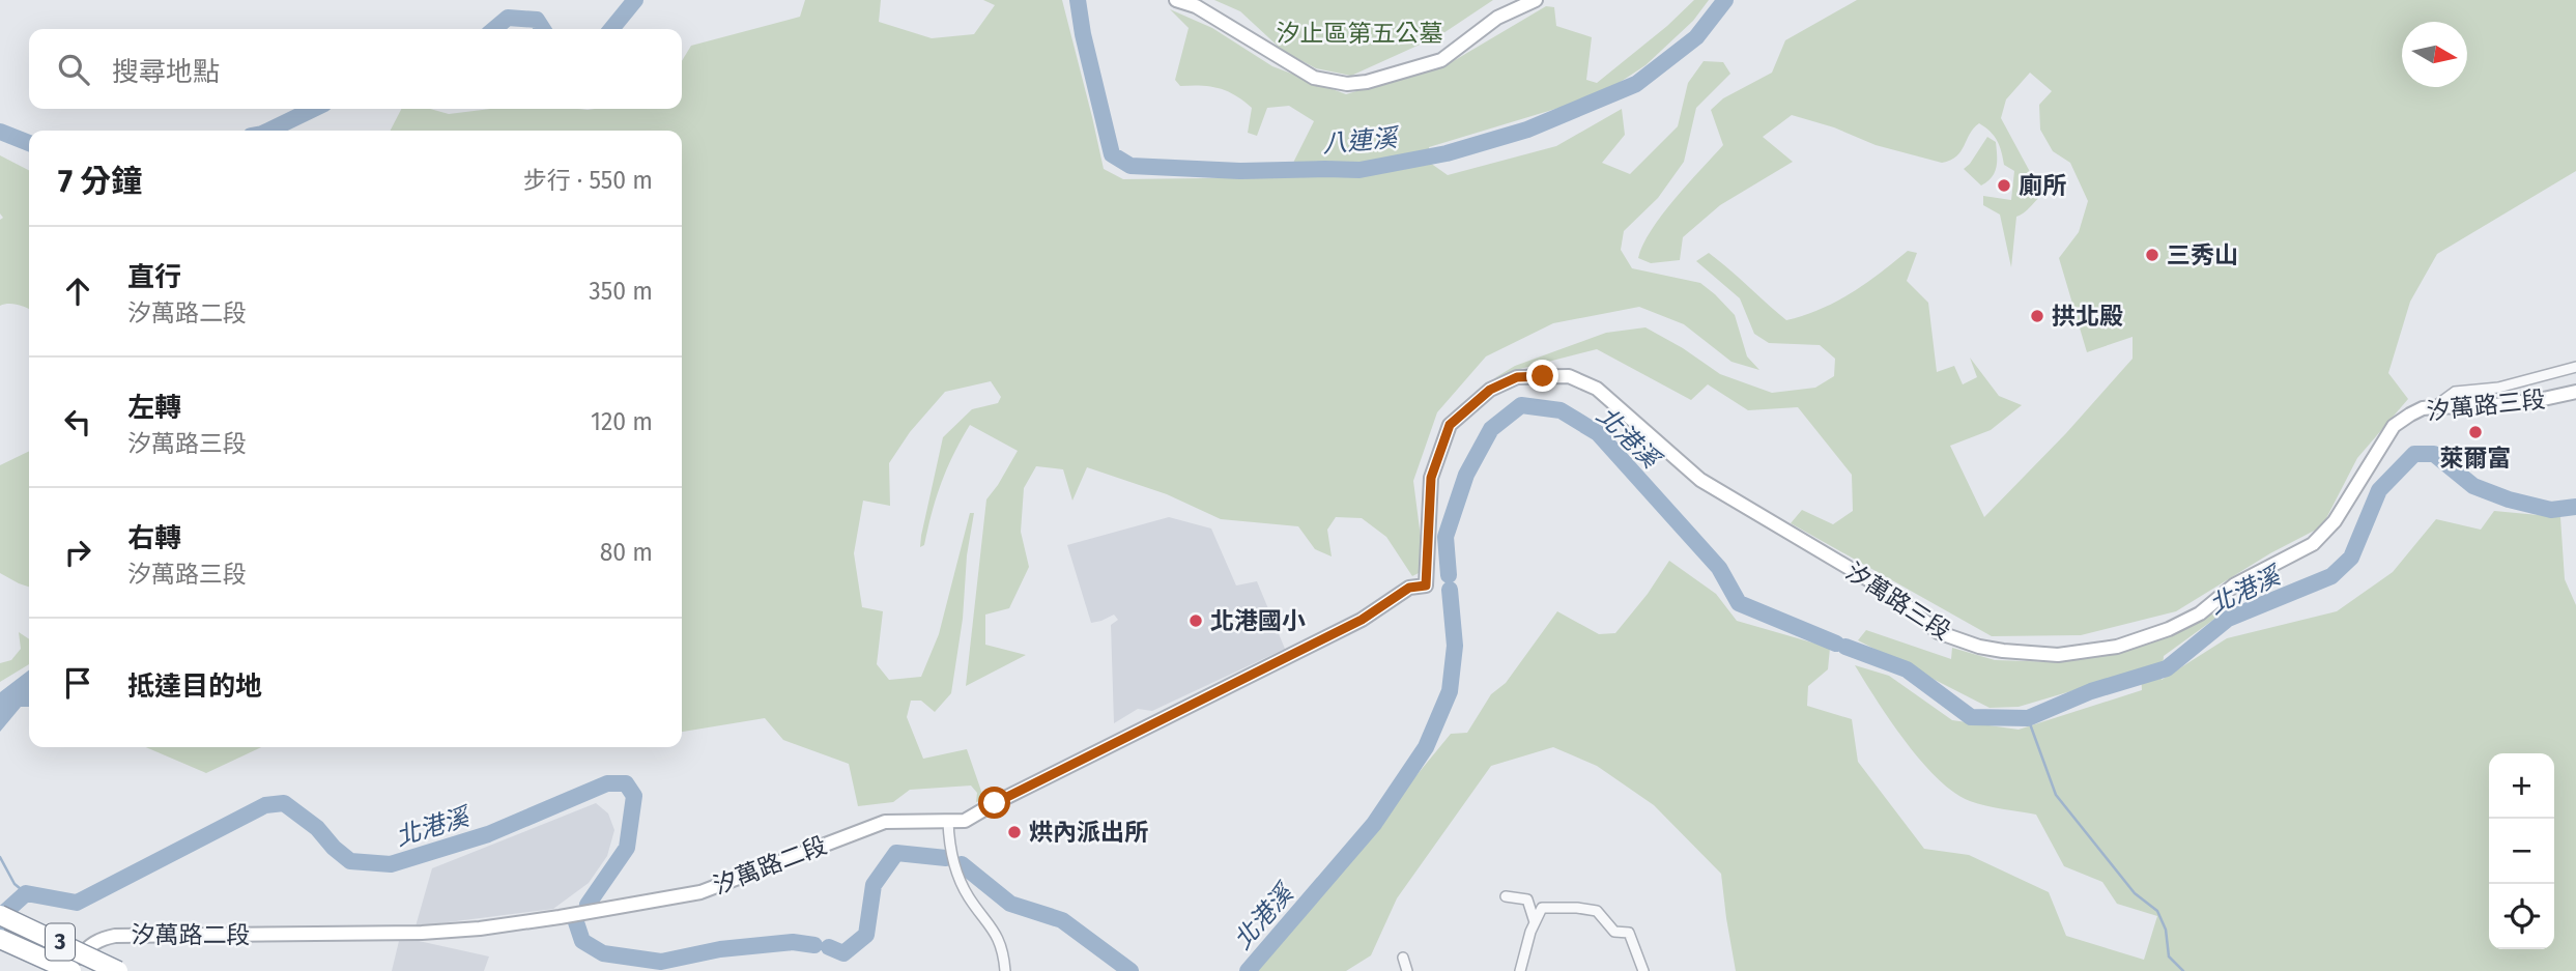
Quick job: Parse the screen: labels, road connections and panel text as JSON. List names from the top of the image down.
{
  "streets": {
    "highway": ["3"],
    "street": ["汐萬路三段", "汐萬路二段"]
  },
  "crossings": [
    ["汐萬路三段", "汐萬路二段"],
    ["汐萬路二段", "3"]
  ],
  "water": ["八連溪", "北港溪"],
  "parks": ["汐止區第五公墓"],
  "places": [
    "廁所",
    "三秀山",
    "拱北殿",
    "萊爾富",
    "北港國小",
    "烘內派出所"
  ],
  "north": "right",
  "page": {
    "search": "搜尋地點",
    "heading": ["7 分鐘", "步行 · 550 m"],
    "list": [
      ["直行", "汐萬路二段", "350 m"],
      ["左轉", "汐萬路三段", "120 m"],
      ["右轉", "汐萬路三段", "80 m"],
      "抵達目的地"
    ],
    "map_buttons": ["+", "−"]
  }
}
